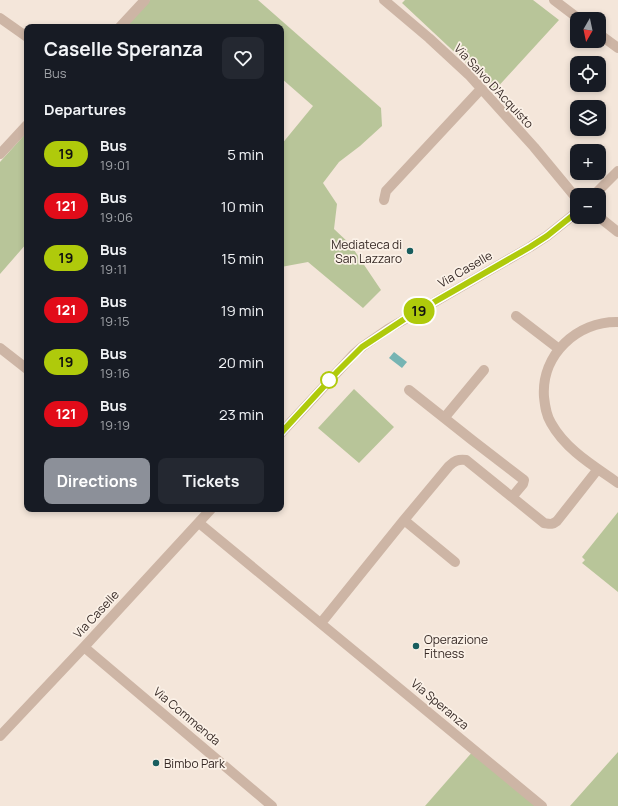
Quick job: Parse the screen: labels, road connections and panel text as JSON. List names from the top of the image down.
{
  "streets": {
    "street": [
      "Via Salvo D'Acquisto",
      "Via Caselle",
      "Via Speranza",
      "Via Commenda"
    ]
  },
  "crossings": [
    ["Via Caselle", "Via Speranza"],
    ["Via Caselle", "Via Commenda"]
  ],
  "places": ["Mediateca di San Lazzaro", "Operazione Fitness", "Bimbo Park"],
  "lines": ["bus line 19"],
  "north": "bottom",
  "page": {
    "on_map": "19",
    "map_buttons": ["+", "−"],
    "heading": [
      ["Caselle Speranza", "Bus"],
      "Departures"
    ],
    "list": [
      {
        "mark": "19",
        "name": "Bus",
        "note": "19:01",
        "value": "5 min"
      },
      {
        "mark": "121",
        "name": "Bus",
        "note": "19:06",
        "value": "10 min"
      },
      {
        "mark": "19",
        "name": "Bus",
        "note": "19:11",
        "value": "15 min"
      },
      {
        "mark": "121",
        "name": "Bus",
        "note": "19:15",
        "value": "19 min"
      },
      {
        "mark": "19",
        "name": "Bus",
        "note": "19:16",
        "value": "20 min"
      },
      {
        "mark": "121",
        "name": "Bus",
        "note": "19:19",
        "value": "23 min"
      }
    ],
    "buttons": ["Directions", "Tickets"]
  }
}
